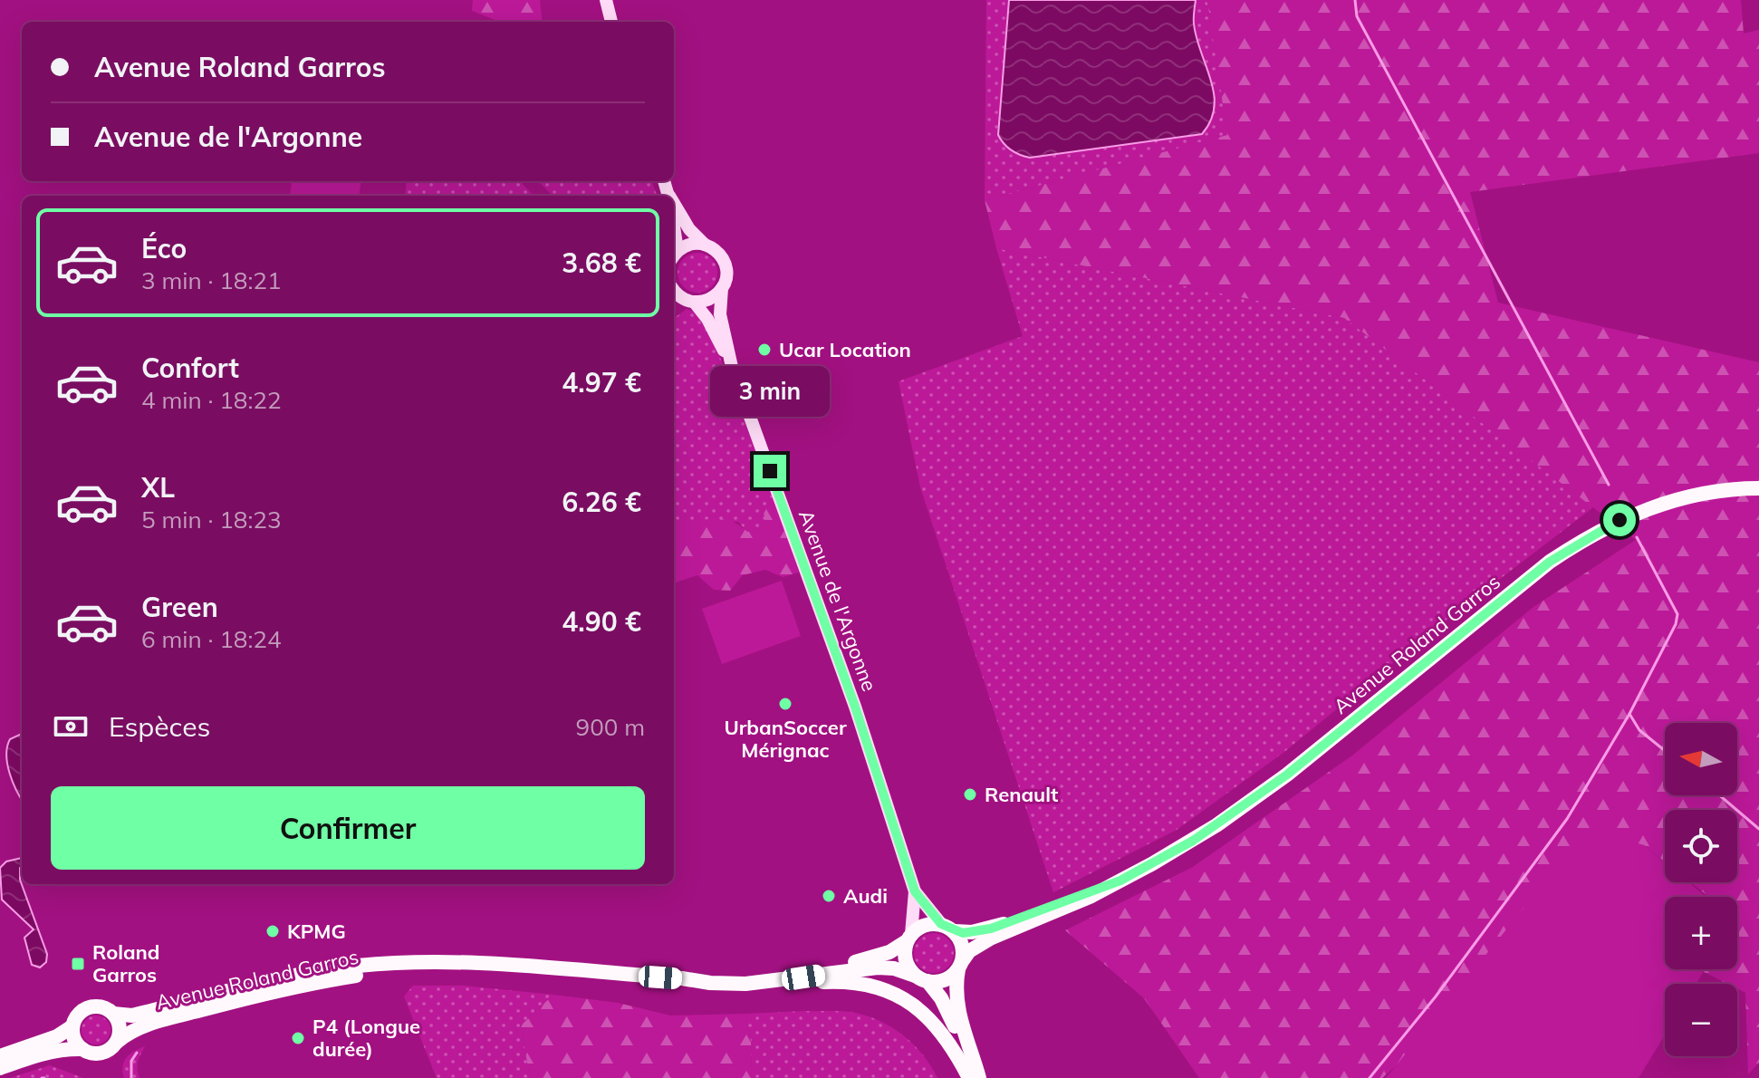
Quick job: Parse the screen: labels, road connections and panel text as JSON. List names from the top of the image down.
{
  "streets": {
    "main road": ["Avenue de l'Argonne", "Avenue Roland Garros"]
  },
  "places": {
    "other": [
      "Ucar Location",
      "UrbanSoccer Mérignac",
      "Renault",
      "Audi",
      "KPMG",
      "P4 (Longue durée)"
    ],
    "transit": ["Roland Garros"]
  },
  "north": "left",
  "page": {
    "banner": ["Avenue Roland Garros", "Avenue de l'Argonne"],
    "list": [
      {
        "name": "Éco",
        "note": "3 min · 18:21",
        "value": "3.68 €"
      },
      {
        "name": "Confort",
        "note": "4 min · 18:22",
        "value": "4.97 €"
      },
      {
        "name": "XL",
        "note": "5 min · 18:23",
        "value": "6.26 €"
      },
      {
        "name": "Green",
        "note": "6 min · 18:24",
        "value": "4.90 €"
      }
    ],
    "bubble": "3 min",
    "pay": ["Espèces", "900 m"],
    "map_buttons": ["+", "−"],
    "buttons": "Confirmer"
  }
}
